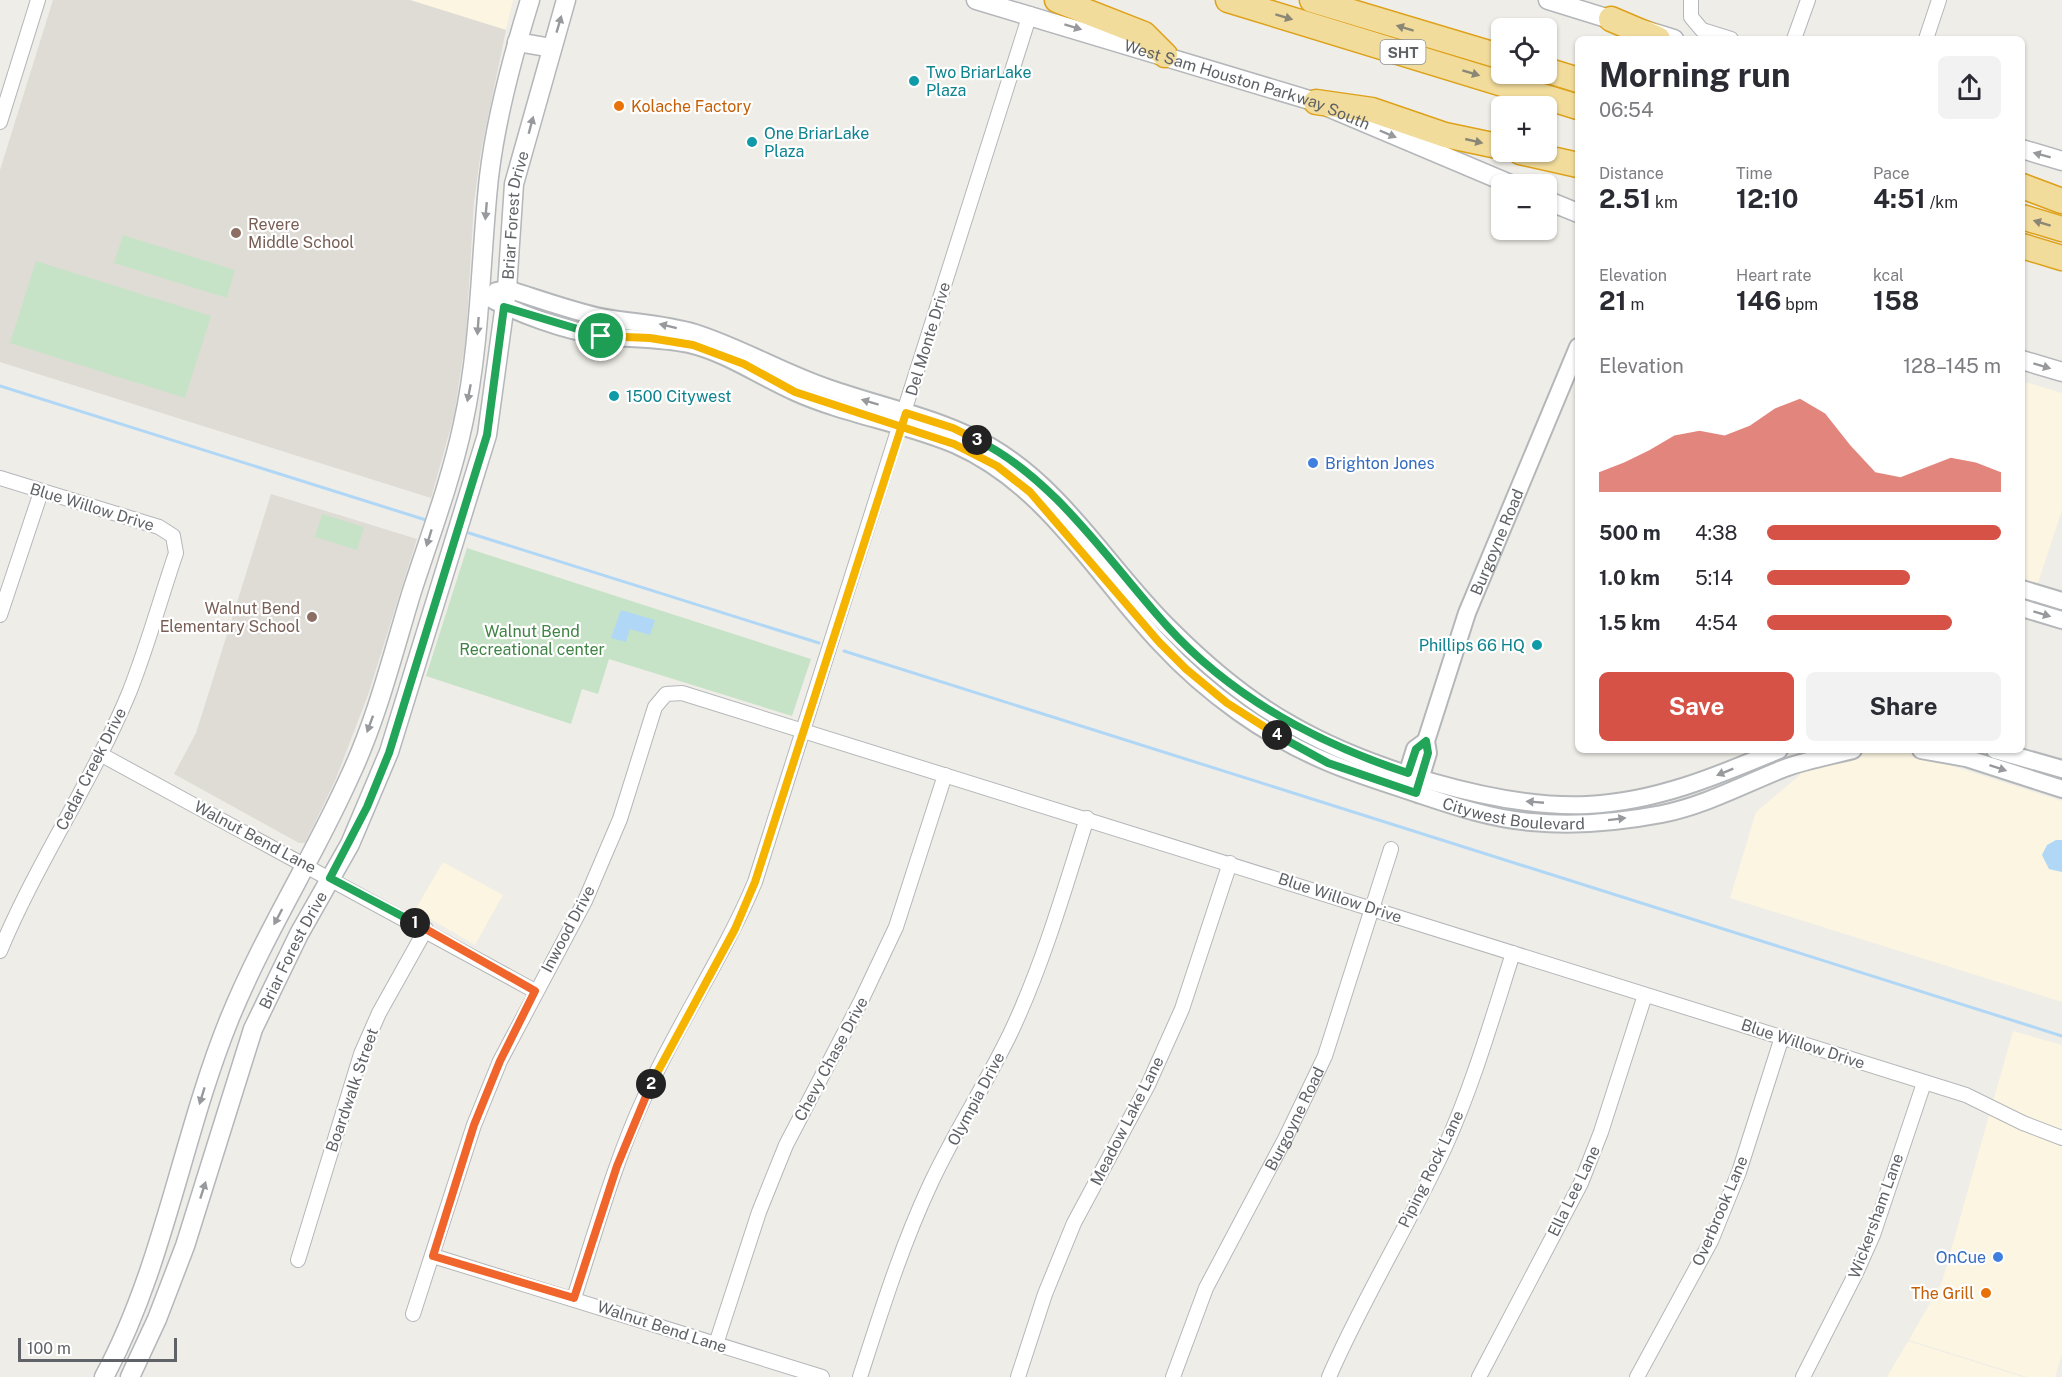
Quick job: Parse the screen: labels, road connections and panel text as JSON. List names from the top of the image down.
{
  "streets": {
    "highway": ["SHT"],
    "main road": ["West Sam Houston Parkway South", "Briar Forest Drive"],
    "street": [
      "Del Monte Drive",
      "Blue Willow Drive",
      "Burgoyne Road",
      "Cedar Creek Drive",
      "Citywest Boulevard",
      "Walnut Bend Lane",
      "Inwood Drive",
      "Chevy Chase Drive",
      "Boardwalk Street",
      "Olympia Drive",
      "Meadow Lake Lane",
      "Piping Rock Lane",
      "Ella Lee Lane",
      "Overbrook Lane",
      "Wickersham Lane"
    ]
  },
  "crossings": [
    ["West Sam Houston Parkway South", "Del Monte Drive"],
    ["Briar Forest Drive", "Citywest Boulevard"],
    ["Briar Forest Drive", "Walnut Bend Lane"],
    ["Del Monte Drive", "Blue Willow Drive"],
    ["Del Monte Drive", "Citywest Boulevard"],
    ["Del Monte Drive", "Walnut Bend Lane"],
    ["Blue Willow Drive", "Burgoyne Road"],
    ["Blue Willow Drive", "Cedar Creek Drive"],
    ["Blue Willow Drive", "Inwood Drive"],
    ["Blue Willow Drive", "Chevy Chase Drive"],
    ["Blue Willow Drive", "Olympia Drive"],
    ["Blue Willow Drive", "Meadow Lake Lane"],
    ["Blue Willow Drive", "Piping Rock Lane"],
    ["Blue Willow Drive", "Ella Lee Lane"],
    ["Blue Willow Drive", "Overbrook Lane"],
    ["Blue Willow Drive", "Wickersham Lane"],
    ["Burgoyne Road", "Citywest Boulevard"],
    ["Cedar Creek Drive", "Walnut Bend Lane"],
    ["Walnut Bend Lane", "Inwood Drive"],
    ["Walnut Bend Lane", "Chevy Chase Drive"],
    ["Walnut Bend Lane", "Boardwalk Street"]
  ],
  "one_way": ["West Sam Houston Parkway South"],
  "parks": ["Walnut Bend Recreational center"],
  "places": [
    "Two BriarLake Plaza",
    "Kolache Factory",
    "One BriarLake Plaza",
    "Revere Middle School",
    "1500 Citywest",
    "Brighton Jones",
    "Walnut Bend Elementary School",
    "Phillips 66 HQ",
    "OnCue",
    "The Grill"
  ],
  "scale_bar": "100 m",
  "page": {
    "map_buttons": ["+", "−"],
    "heading": ["Morning run", "06:54"],
    "stats": [
      ["Distance", "2.51 km"],
      ["Time", "12:10"],
      ["Pace", "4:51 /km"],
      ["Elevation", "21 m"],
      ["Heart rate", "146 bpm"],
      ["kcal", "158"]
    ],
    "chart": ["Elevation", "128–145 m"],
    "pins": [
      "3",
      "4",
      "1",
      "2"
    ],
    "list": [
      {
        "name": "500 m",
        "note": "4:38"
      },
      {
        "name": "1.0 km",
        "note": "5:14"
      },
      {
        "name": "1.5 km",
        "note": "4:54"
      }
    ],
    "buttons": ["Save", "Share"],
    "scale": "100 m"
  }
}
